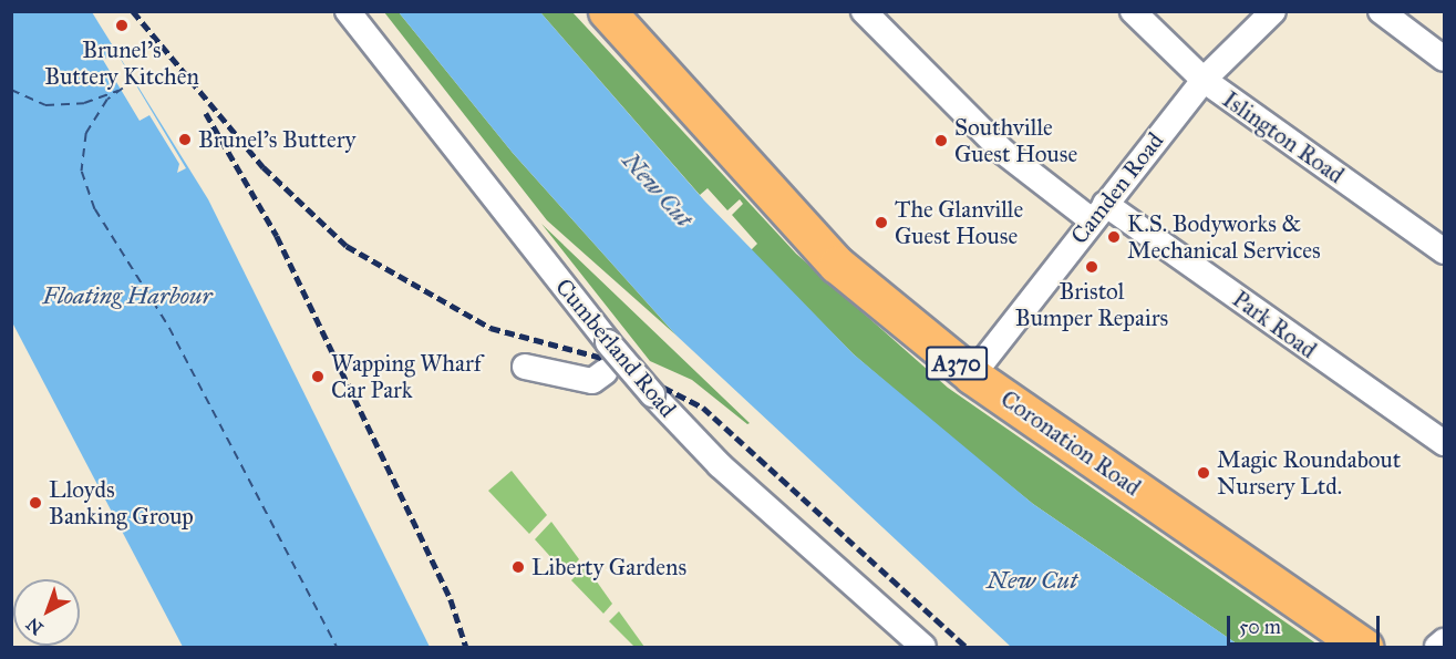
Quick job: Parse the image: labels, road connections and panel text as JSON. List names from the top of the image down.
{
  "streets": {
    "highway": ["A370", "Coronation Road"],
    "street": [
      "Islington Road",
      "Camden Road",
      "Park Road",
      "Cumberland Road"
    ]
  },
  "crossings": [
    ["Islington Road", "Camden Road"],
    ["Camden Road", "Park Road"],
    ["Camden Road", "Coronation Road"]
  ],
  "water": ["New Cut", "Floating Harbour"],
  "places": [
    "Brunel's Buttery Kitchen",
    "Brunel's Buttery",
    "Southville Guest House",
    "The Glanville Guest House",
    "K.S. Bodyworks & Mechanical Services",
    "Bristol Bumper Repairs",
    "Wapping Wharf Car Park",
    "Magic Roundabout Nursery Ltd.",
    "Lloyds Banking Group",
    "Liberty Gardens"
  ],
  "scale_bar": "50 m",
  "north": "bottom left"
}
